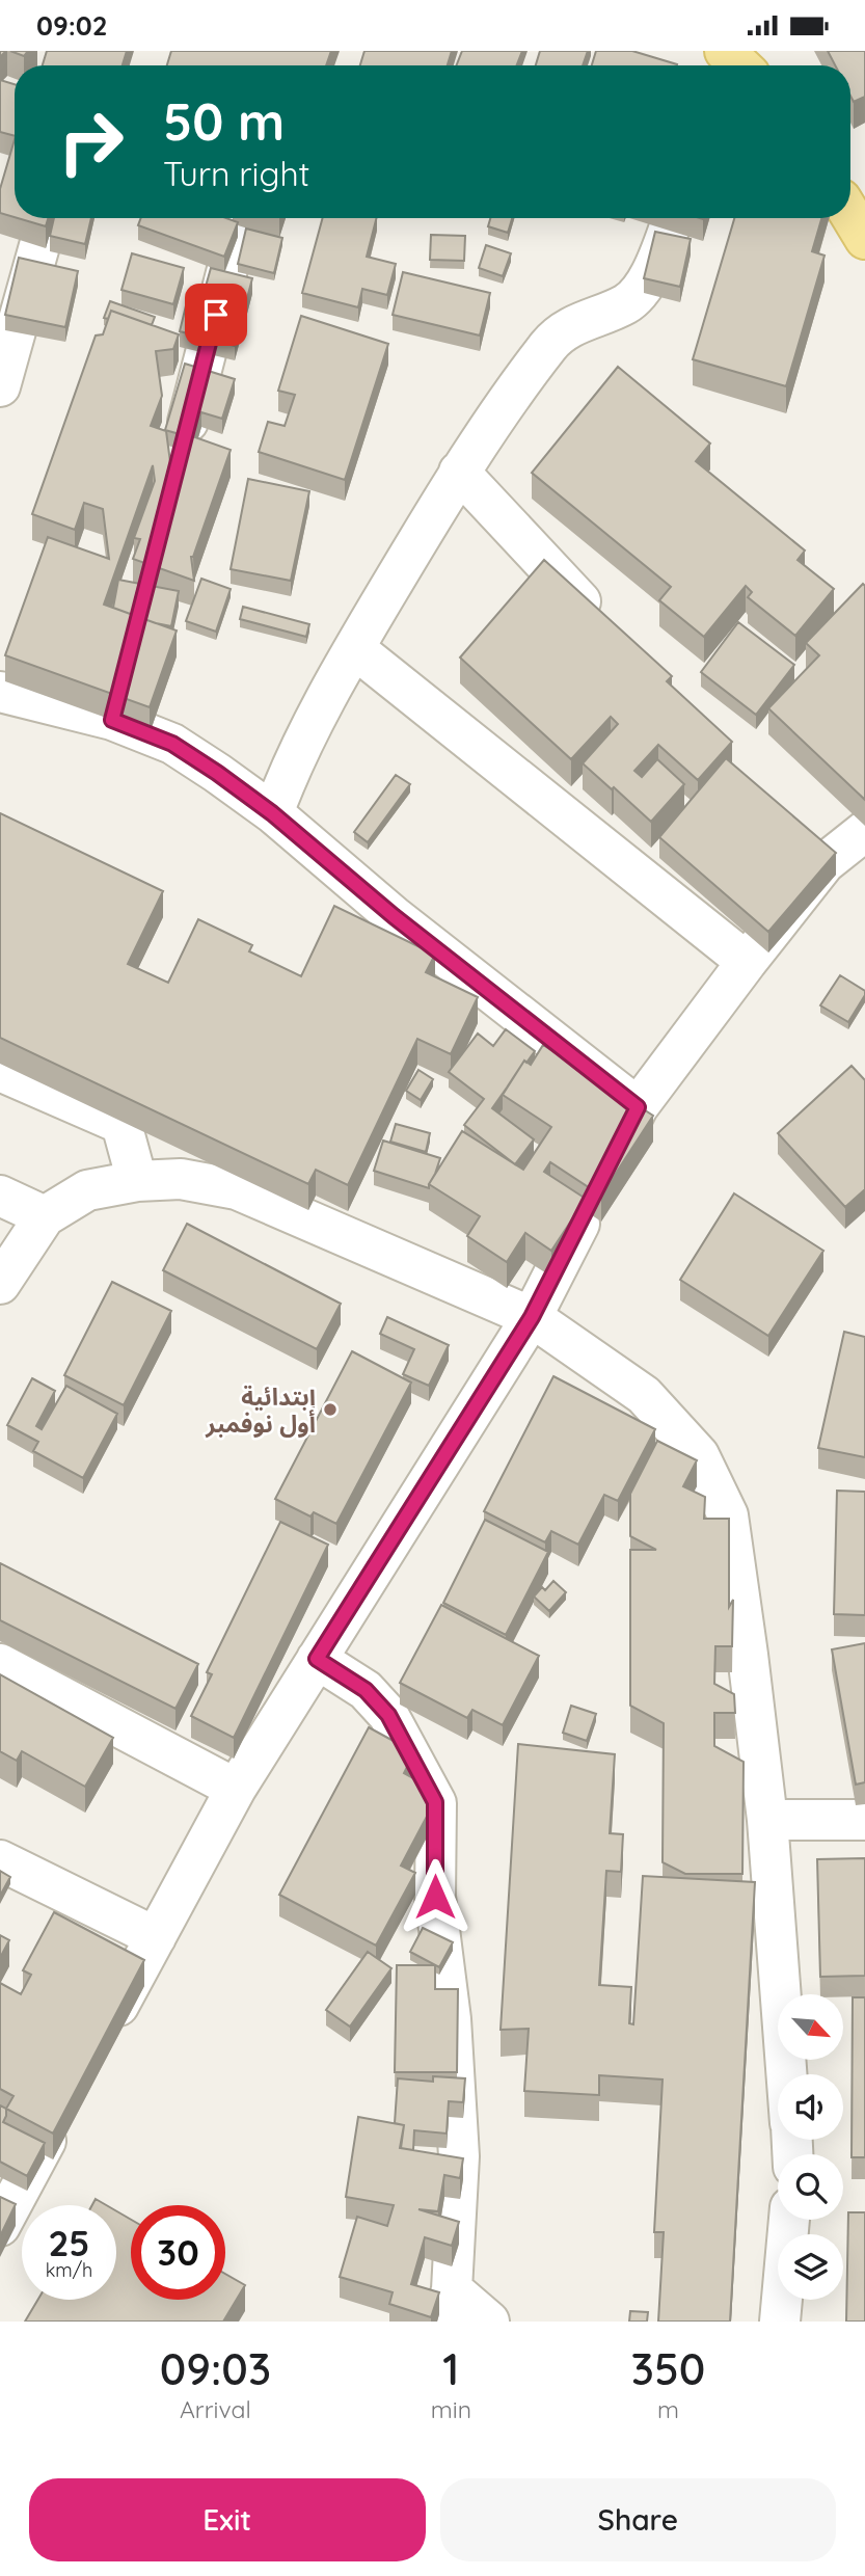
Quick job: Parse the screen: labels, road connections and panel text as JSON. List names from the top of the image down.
{
  "places": ["إبتدائية أول نوفمبر"],
  "north": "bottom right",
  "page": {
    "status": "09:02",
    "turn": ["50 m", "Turn right"],
    "speed": "25 km/h",
    "limit": "30",
    "eta": [
      "09:03",
      "Arrival",
      "1",
      "min",
      "350",
      "m"
    ],
    "buttons": ["Exit", "Share"]
  }
}
